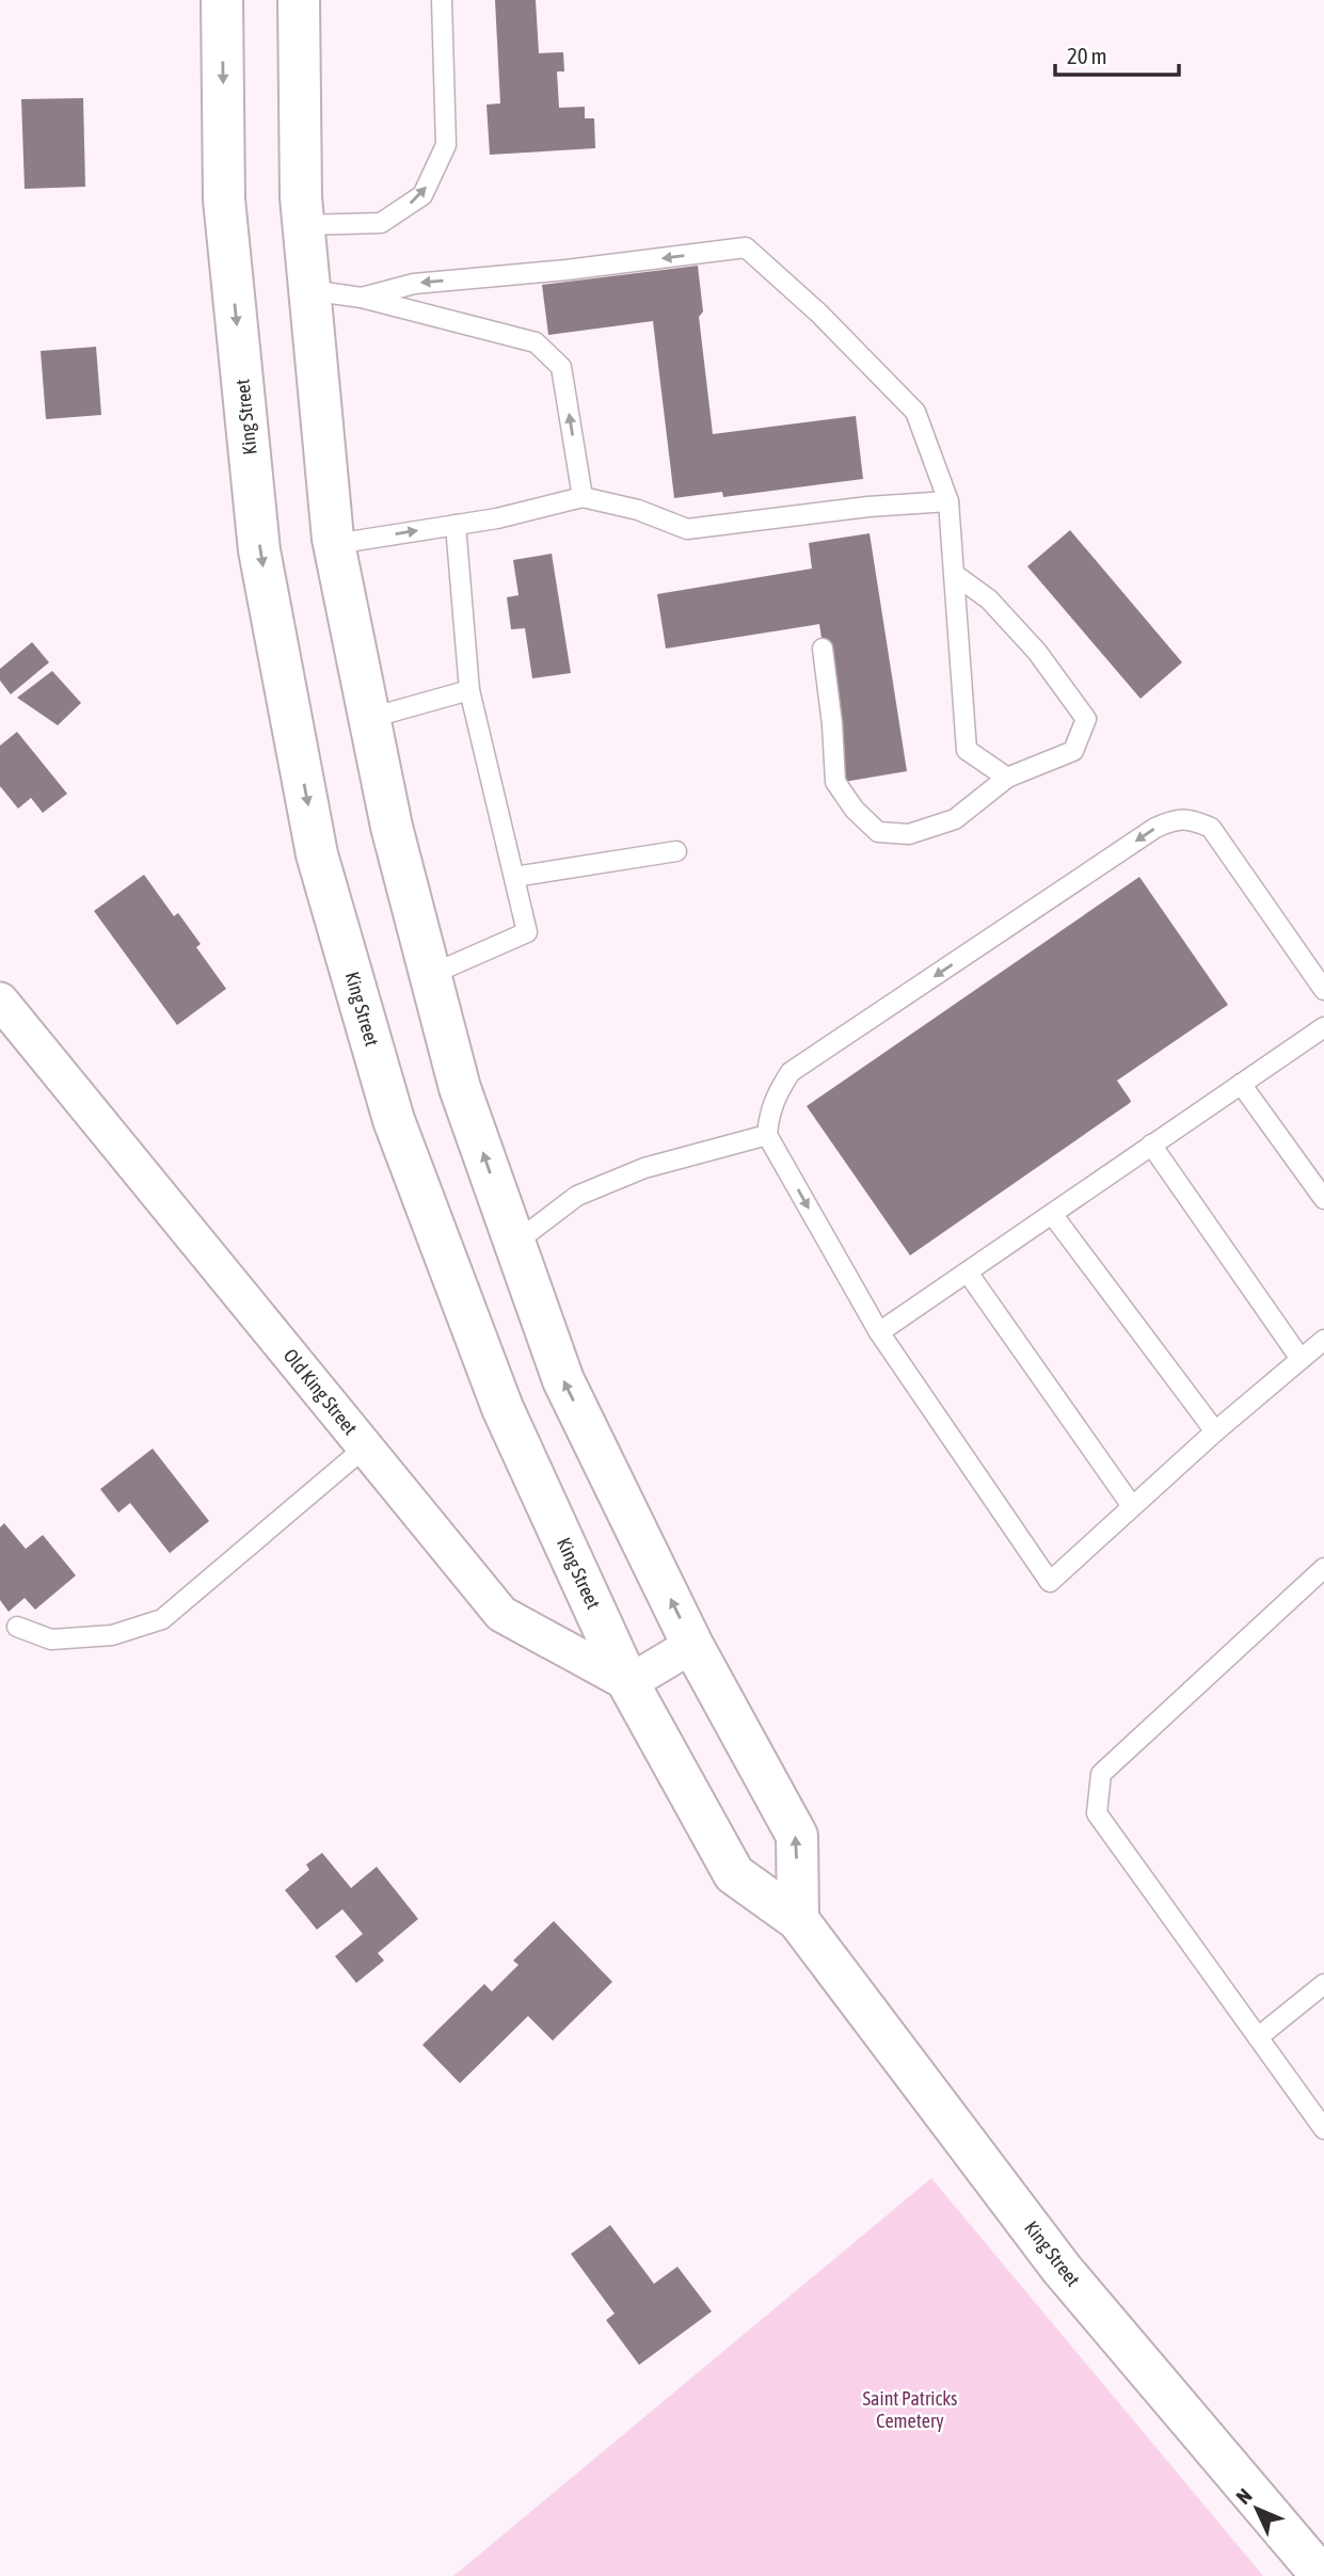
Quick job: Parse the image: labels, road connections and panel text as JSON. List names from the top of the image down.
{
  "streets": {
    "main road": ["King Street"],
    "street": ["Old King Street"]
  },
  "crossings": [
    ["King Street", "Old King Street"]
  ],
  "parks": ["Saint Patricks Cemetery"],
  "scale_bar": "20 m",
  "north": "top left"
}
